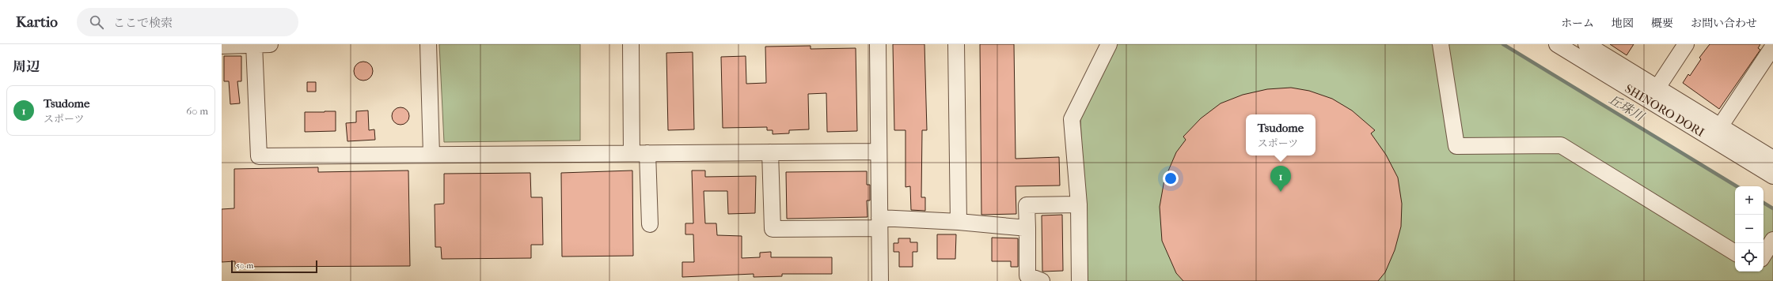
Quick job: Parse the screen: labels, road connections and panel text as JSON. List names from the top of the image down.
{
  "streets": {
    "street": ["SHINORO DORI"]
  },
  "water": ["丘珠川"],
  "scale_bar": "50 m",
  "page": {
    "header": "Kartio",
    "search": "ここで検索",
    "nav": [
      "ホーム",
      "地図",
      "概要",
      "お問い合わせ"
    ],
    "heading": "周辺",
    "list": [
      {
        "mark": "1",
        "name": "Tsudome",
        "note": "スポーツ",
        "value": "60 m"
      }
    ],
    "popup": ["Tsudome", "スポーツ"],
    "pins": "1",
    "map_buttons": ["+", "−"],
    "scale": "50 m"
  }
}
